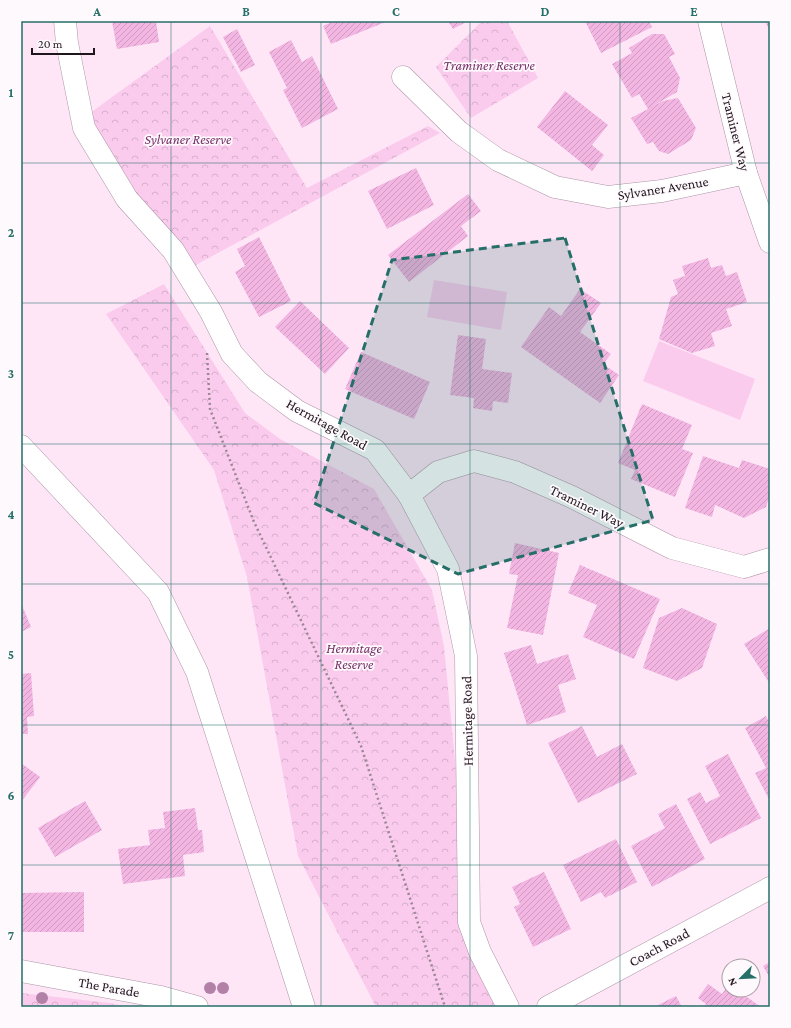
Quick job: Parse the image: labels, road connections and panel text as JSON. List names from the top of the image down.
{
  "streets": {
    "street": [
      "Traminer Way",
      "Sylvaner Avenue",
      "Hermitage Road",
      "Coach Road",
      "The Parade"
    ]
  },
  "crossings": [
    ["Traminer Way", "Sylvaner Avenue"],
    ["Traminer Way", "Hermitage Road"]
  ],
  "parks": ["Traminer Reserve", "Sylvaner Reserve", "Hermitage Reserve"],
  "scale_bar": "20 m",
  "north": "bottom left",
  "grid": {
    "columns": [
      "A",
      "B",
      "C",
      "D",
      "E"
    ],
    "rows": [
      "1",
      "2",
      "3",
      "4",
      "5",
      "6",
      "7"
    ]
  }
}
